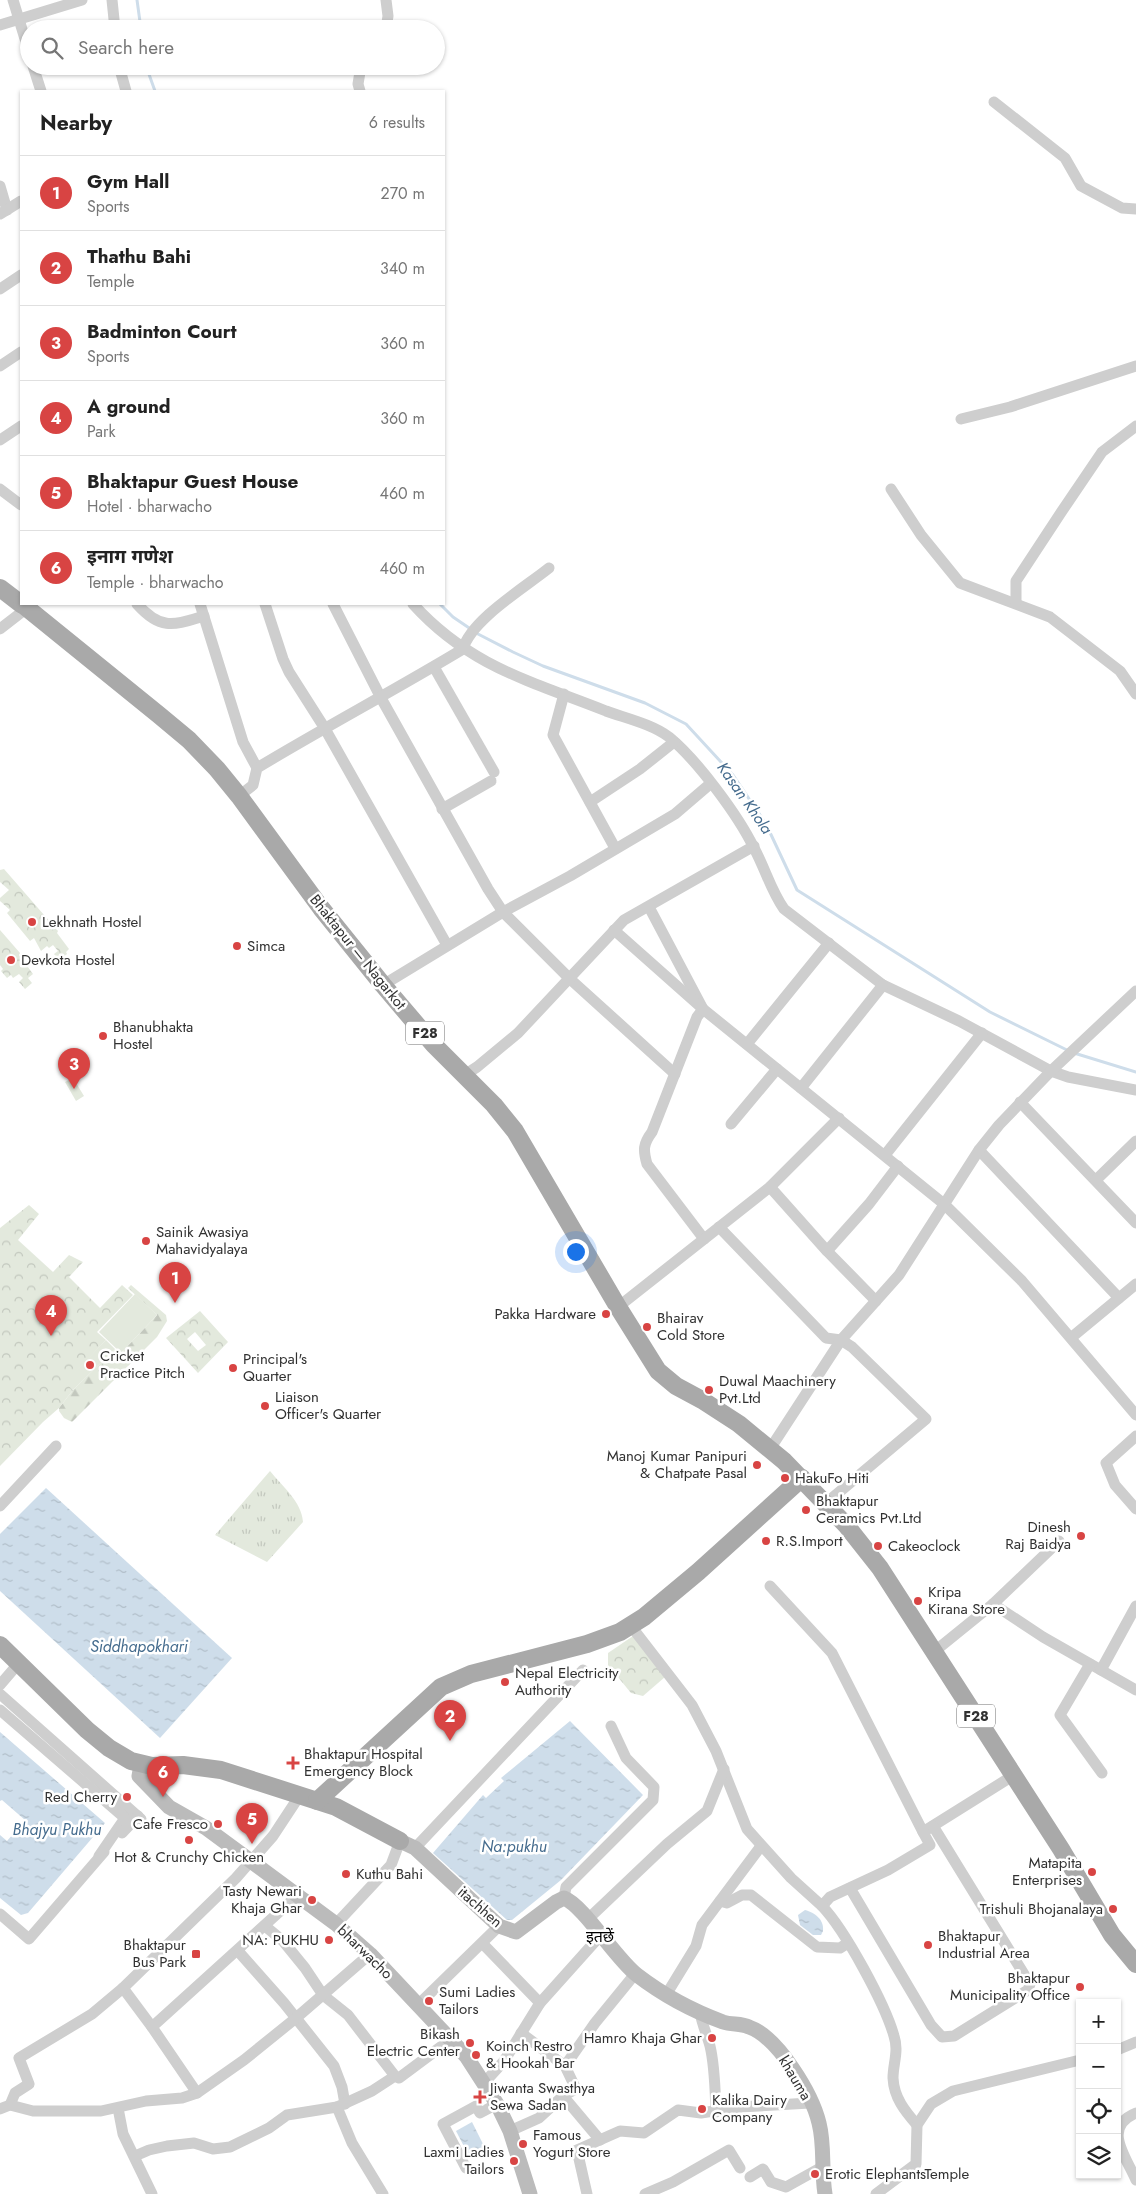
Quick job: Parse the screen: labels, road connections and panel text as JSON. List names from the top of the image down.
{
  "streets": {
    "main road": ["Bhaktapur — Nagarkot", "F28"],
    "street": ["itachhen", "bharwacho", "khauma"]
  },
  "crossings": [
    ["Bhaktapur — Nagarkot", "F28"]
  ],
  "districts": ["इतछें"],
  "water": [
    "Kasan Khola",
    "Siddhapokhari",
    "Bhajyu Pukhu",
    "Na:pukhu"
  ],
  "places": {
    "other": [
      "Lekhnath Hostel",
      "Simca",
      "Devkota Hostel",
      "Bhanubhakta Hostel",
      "Sainik Awasiya Mahavidyalaya",
      "Pakka Hardware",
      "Bhairav Cold Store",
      "Cricket Practice Pitch",
      "Principal's Quarter",
      "Duwal Maachinery Pvt.Ltd",
      "Liaison Officer's Quarter",
      "Manoj Kumar Panipuri & Chatpate Pasal",
      "HakuFo Hiti",
      "Bhaktapur Ceramics Pvt.Ltd",
      "Dinesh Raj Baidya",
      "R.S.Import",
      "Cakeoclock",
      "Kripa Kirana Store",
      "Nepal Electricity Authority",
      "Red Cherry",
      "Cafe Fresco",
      "Hot & Crunchy Chicken",
      "Matapita Enterprises",
      "Kuthu Bahi",
      "Tasty Newari Khaja Ghar",
      "Trishuli Bhojanalaya",
      "NA: PUKHU",
      "Bhaktapur Industrial Area",
      "Bhaktapur Municipality Office",
      "Sumi Ladies Tailors",
      "Hamro Khaja Ghar",
      "Bikash Electric Center",
      "Koinch Restro & Hookah Bar",
      "Kalika Dairy Company",
      "Famous Yogurt Store",
      "Laxmi Ladies Tailors",
      "Erotic ElephantsTemple"
    ],
    "health": ["Bhaktapur Hospital Emergency Block", "Jiwanta Swasthya Sewa Sadan"],
    "transit": ["Bhaktapur Bus Park"]
  },
  "page": {
    "search": "Search here",
    "heading": ["Nearby", "6 results"],
    "list": [
      {
        "mark": "1",
        "name": "Gym Hall",
        "note": "Sports",
        "value": "270 m"
      },
      {
        "mark": "2",
        "name": "Thathu Bahi",
        "note": "Temple",
        "value": "340 m"
      },
      {
        "mark": "3",
        "name": "Badminton Court",
        "note": "Sports",
        "value": "360 m"
      },
      {
        "mark": "4",
        "name": "A ground",
        "note": "Park",
        "value": "360 m"
      },
      {
        "mark": "5",
        "name": "Bhaktapur Guest House",
        "note": "Hotel · bharwacho",
        "value": "460 m"
      },
      {
        "mark": "6",
        "name": "इनाग गणेश",
        "note": "Temple · bharwacho",
        "value": "460 m"
      }
    ],
    "pins": [
      "3",
      "1",
      "4",
      "2",
      "6",
      "5"
    ],
    "map_buttons": ["+", "−"]
  }
}
